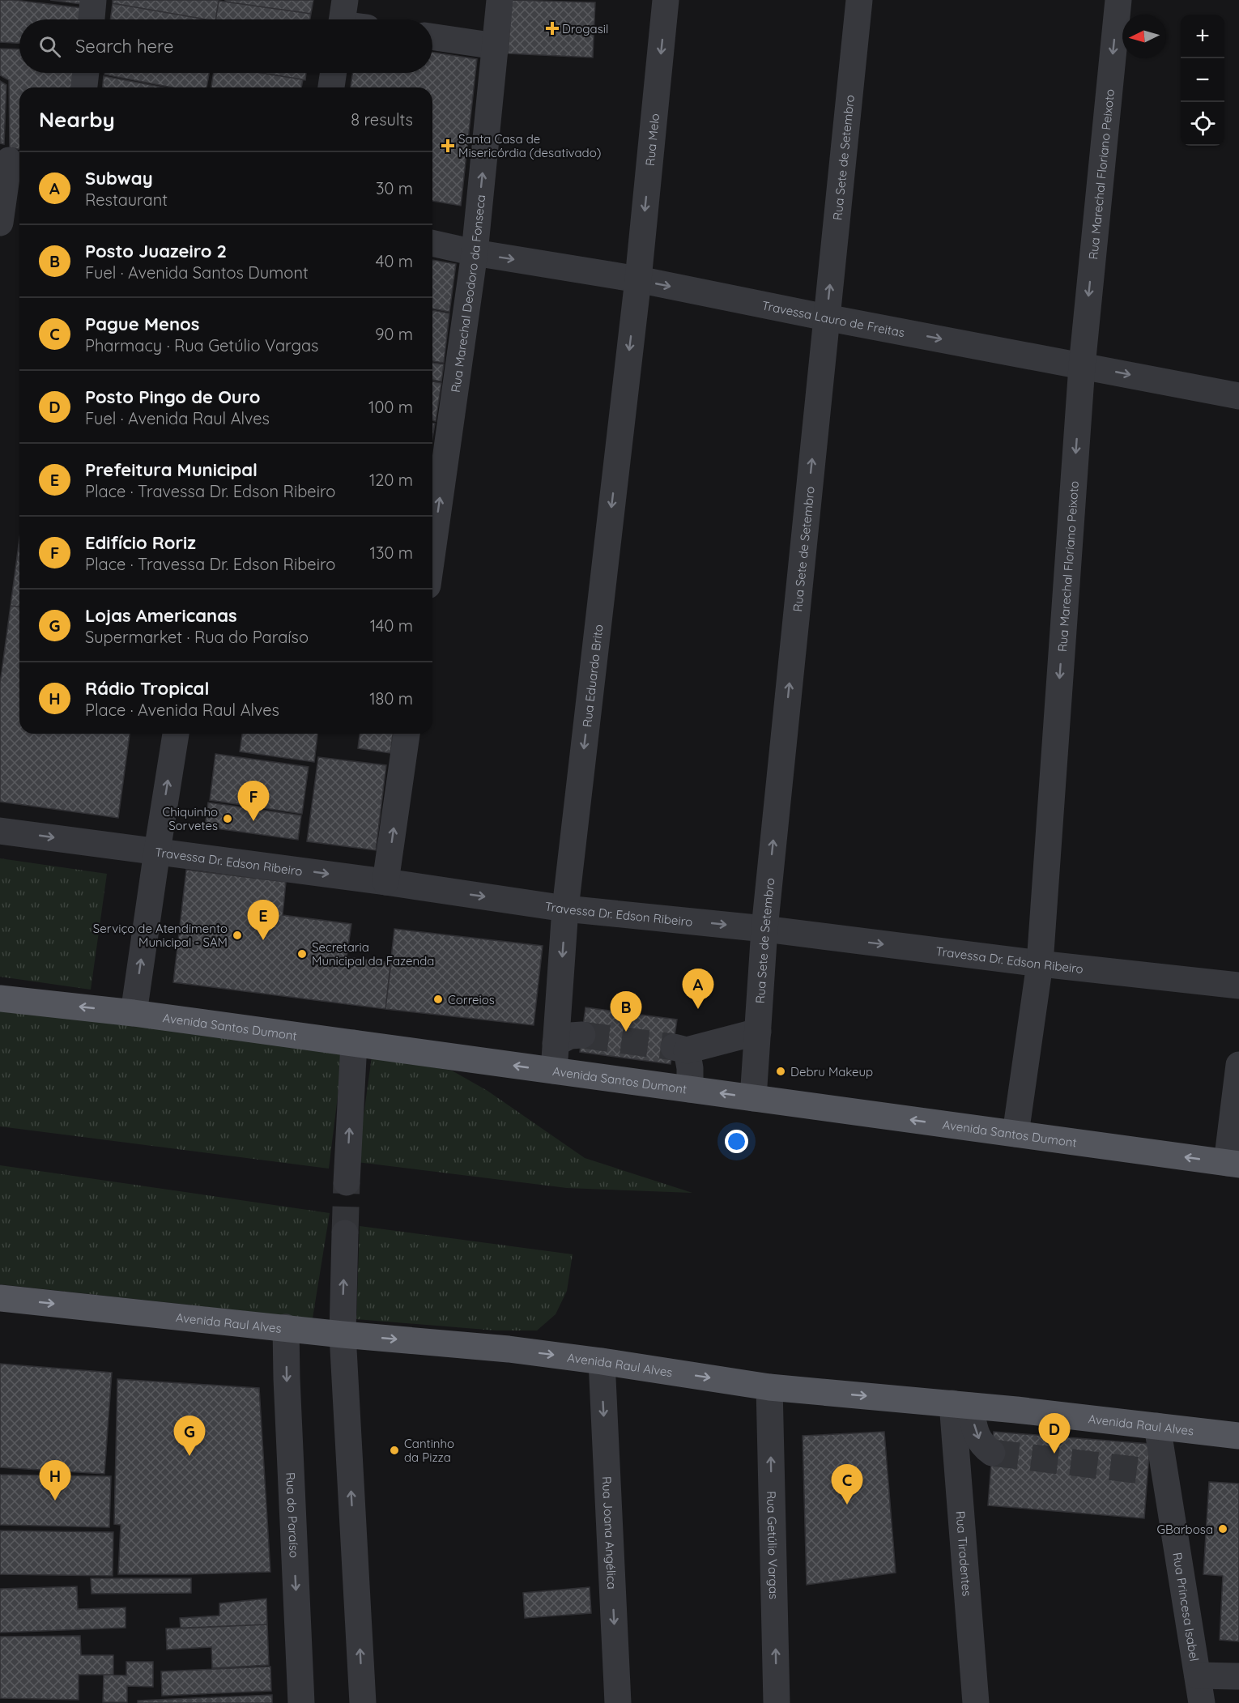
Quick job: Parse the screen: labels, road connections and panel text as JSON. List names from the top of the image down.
{
  "streets": {
    "main road": ["Avenida Santos Dumont", "Avenida Raul Alves"],
    "street": [
      "Rua Melo",
      "Rua Sete de Setembro",
      "Rua Marechal Floriano Peixoto",
      "Rua Marechal Deodoro da Fonseca",
      "Travessa Lauro de Freitas",
      "Rua Eduardo Brito",
      "Travessa Dr. Edson Ribeiro",
      "Rua do Paraíso",
      "Rua Joana Angélica",
      "Rua Getúlio Vargas",
      "Rua Tiradentes",
      "Rua Princesa Isabel"
    ]
  },
  "crossings": [
    ["Rua Melo", "Travessa Lauro de Freitas"],
    ["Rua Melo", "Rua Eduardo Brito"],
    ["Rua Sete de Setembro", "Travessa Lauro de Freitas"],
    ["Rua Sete de Setembro", "Travessa Dr. Edson Ribeiro"],
    ["Rua Sete de Setembro", "Avenida Santos Dumont"],
    ["Rua Marechal Floriano Peixoto", "Travessa Lauro de Freitas"],
    ["Rua Marechal Floriano Peixoto", "Travessa Dr. Edson Ribeiro"],
    ["Rua Marechal Floriano Peixoto", "Avenida Santos Dumont"],
    ["Rua Marechal Deodoro da Fonseca", "Travessa Lauro de Freitas"],
    ["Travessa Lauro de Freitas", "Rua Eduardo Brito"],
    ["Rua Eduardo Brito", "Travessa Dr. Edson Ribeiro"],
    ["Rua Eduardo Brito", "Avenida Santos Dumont"],
    ["Avenida Raul Alves", "Rua do Paraíso"],
    ["Avenida Raul Alves", "Rua Joana Angélica"],
    ["Avenida Raul Alves", "Rua Getúlio Vargas"],
    ["Avenida Raul Alves", "Rua Tiradentes"],
    ["Avenida Raul Alves", "Rua Princesa Isabel"]
  ],
  "one_way": [
    "Rua Melo",
    "Rua Sete de Setembro",
    "Rua Marechal Floriano Peixoto",
    "Rua Marechal Deodoro da Fonseca",
    "Travessa Lauro de Freitas",
    "Rua Eduardo Brito",
    "Travessa Dr. Edson Ribeiro",
    "Avenida Santos Dumont",
    "Avenida Raul Alves",
    "Rua Joana Angélica",
    "Rua Getúlio Vargas"
  ],
  "places": {
    "health": ["Drogasil", "Santa Casa de Misericórdia (desativado)"],
    "other": [
      "Chiquinho Sorvetes",
      "Serviço de Atendimento Municipal - SAM",
      "Secretaria Municipal da Fazenda",
      "Correios",
      "Debru Makeup",
      "Cantinho da Pizza",
      "GBarbosa"
    ]
  },
  "north": "left",
  "page": {
    "map_buttons": ["+", "−"],
    "search": "Search here",
    "heading": ["Nearby", "8 results"],
    "list": [
      {
        "mark": "A",
        "name": "Subway",
        "note": "Restaurant",
        "value": "30 m"
      },
      {
        "mark": "B",
        "name": "Posto Juazeiro 2",
        "note": "Fuel · Avenida Santos Dumont",
        "value": "40 m"
      },
      {
        "mark": "C",
        "name": "Pague Menos",
        "note": "Pharmacy · Rua Getúlio Vargas",
        "value": "90 m"
      },
      {
        "mark": "D",
        "name": "Posto Pingo de Ouro",
        "note": "Fuel · Avenida Raul Alves",
        "value": "100 m"
      },
      {
        "mark": "E",
        "name": "Prefeitura Municipal",
        "note": "Place · Travessa Dr. Edson Ribeiro",
        "value": "120 m"
      },
      {
        "mark": "F",
        "name": "Edifício Roriz",
        "note": "Place · Travessa Dr. Edson Ribeiro",
        "value": "130 m"
      },
      {
        "mark": "G",
        "name": "Lojas Americanas",
        "note": "Supermarket · Rua do Paraíso",
        "value": "140 m"
      },
      {
        "mark": "H",
        "name": "Rádio Tropical",
        "note": "Place · Avenida Raul Alves",
        "value": "180 m"
      }
    ],
    "pins": [
      "F",
      "E",
      "A",
      "B",
      "D",
      "G",
      "H",
      "C"
    ]
  }
}
